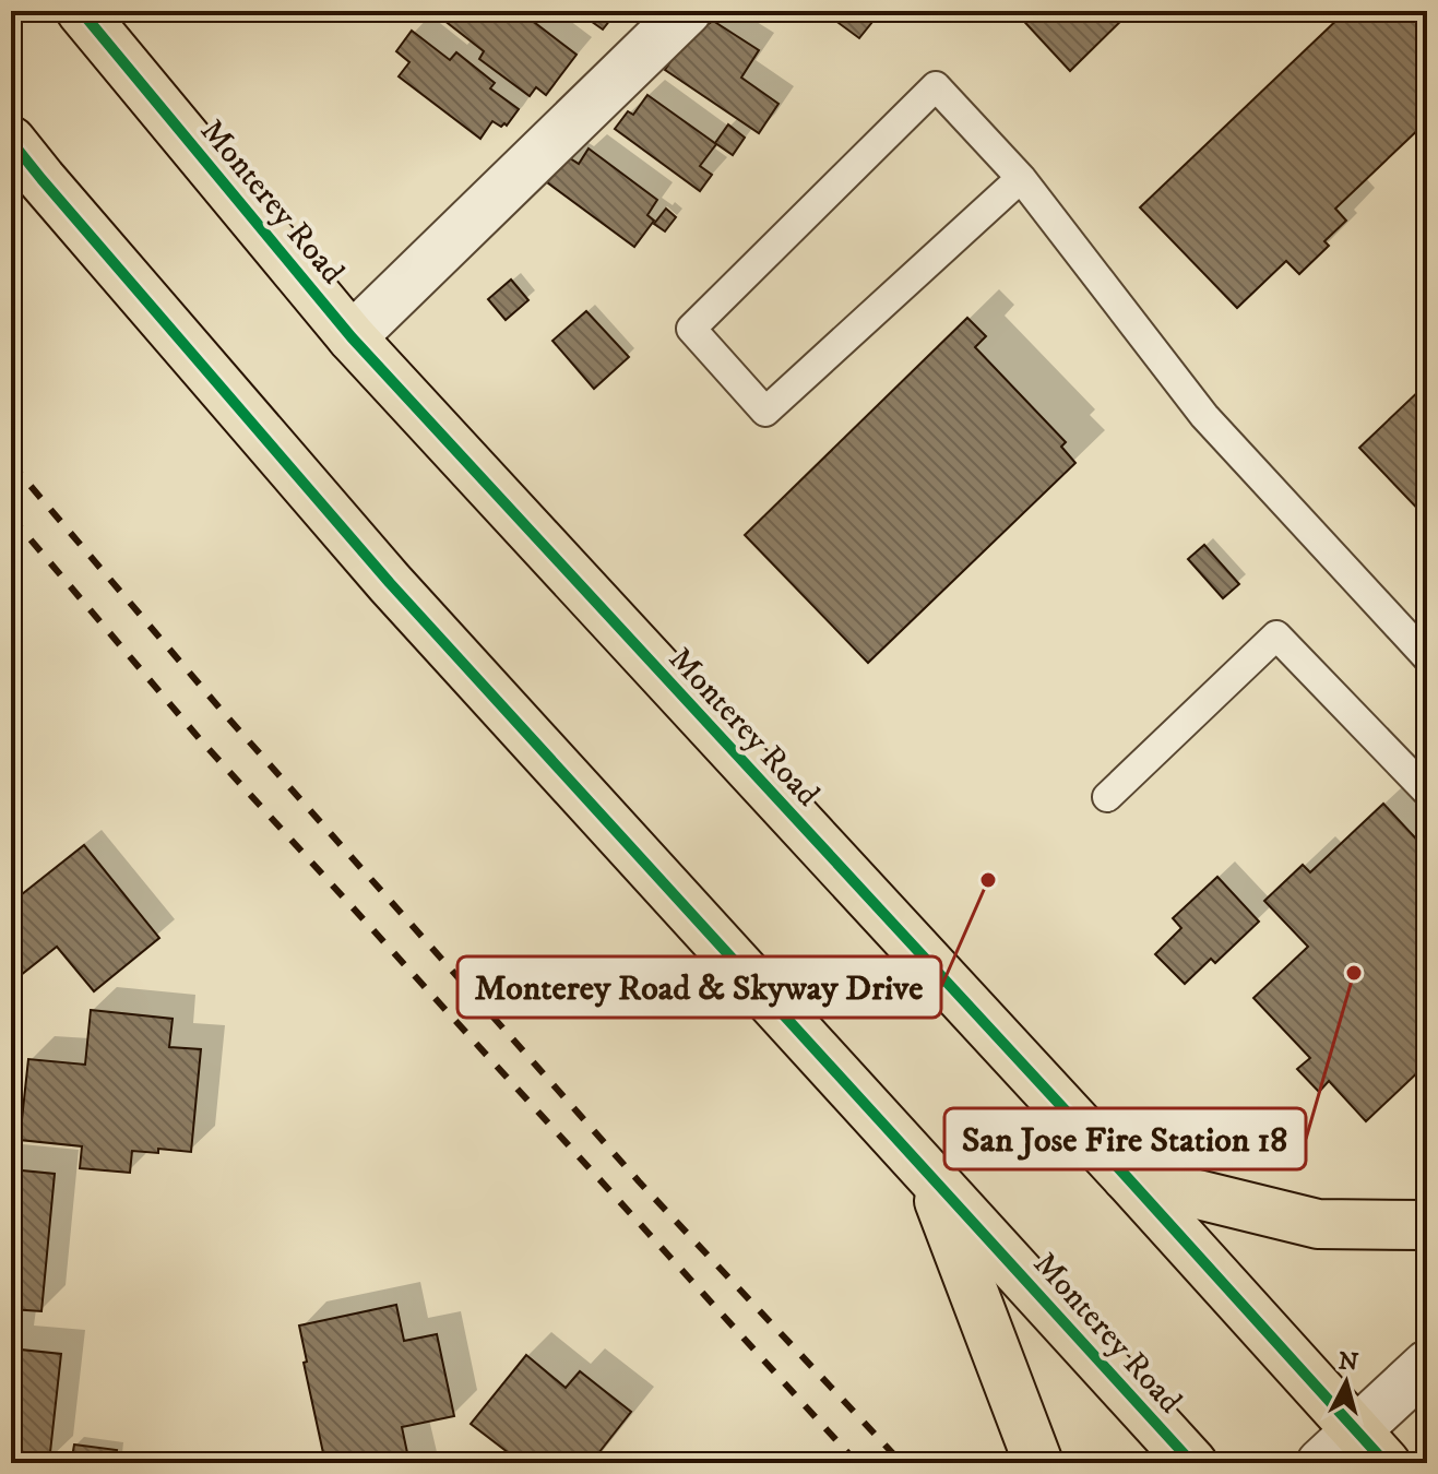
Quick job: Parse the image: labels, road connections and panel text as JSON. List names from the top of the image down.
{
  "streets": {
    "main road": ["Monterey Road"]
  },
  "places": ["Monterey Road & Skyway Drive", "San Jose Fire Station 18"],
  "north": "top"
}
